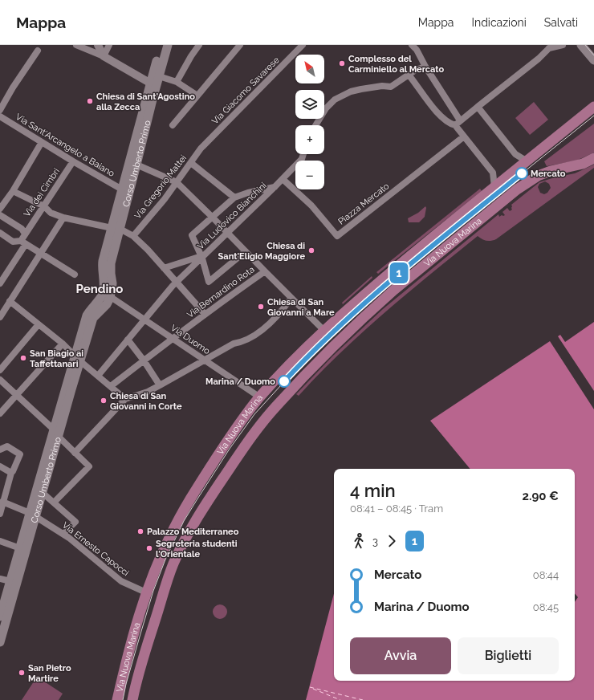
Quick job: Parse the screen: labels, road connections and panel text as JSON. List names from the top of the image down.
{
  "streets": {
    "main road": ["Corso Umberto Primo", "Via Nuova Marina"],
    "street": [
      "Via Giacomo Savarese",
      "Via Sant'Arcangelo a Baiano",
      "Via Gregorio Mattei",
      "Via dei Cimbri",
      "Piazza Mercato",
      "Via Ludovico Bianchini",
      "Via Bernardino Rota",
      "Via Duomo",
      "Via Ernesto Capocci"
    ]
  },
  "crossings": [
    ["Via Giacomo Savarese", "Via Gregorio Mattei"],
    ["Via Sant'Arcangelo a Baiano", "Corso Umberto Primo"],
    ["Via Sant'Arcangelo a Baiano", "Via dei Cimbri"],
    ["Corso Umberto Primo", "Via Ernesto Capocci"],
    ["Via Ludovico Bianchini", "Via Duomo"],
    ["Via Nuova Marina", "Via Duomo"],
    ["Via Nuova Marina", "Via Ernesto Capocci"],
    ["Via Bernardino Rota", "Via Duomo"]
  ],
  "districts": ["Pendino"],
  "places": [
    "Complesso del Carminiello al Mercato",
    "Chiesa di Sant'Agostino alla Zecca",
    "Mercato",
    "Chiesa di Sant'Eligio Maggiore",
    "Chiesa di San Giovanni a Mare",
    "San Biagio ai Taffettanari",
    "Marina / Duomo",
    "Chiesa di San Giovanni in Corte",
    "Palazzo Mediterraneo",
    "Segreteria studenti l'Orientale",
    "San Pietro Martire"
  ],
  "lines": ["tram line 1"],
  "north": "top left",
  "page": {
    "header": "Mappa",
    "nav": ["Mappa", "Indicazioni", "Salvati"],
    "on_map": "1",
    "map_buttons": ["+", "−"],
    "heading": ["4 min", "08:41 – 08:45 · Tram", "2.90 €"],
    "legs": ["3", "1"],
    "list": [
      {
        "name": "Mercato",
        "value": "08:44"
      },
      {
        "name": "Marina / Duomo",
        "value": "08:45"
      }
    ],
    "buttons": ["Avvia", "Biglietti"]
  }
}
